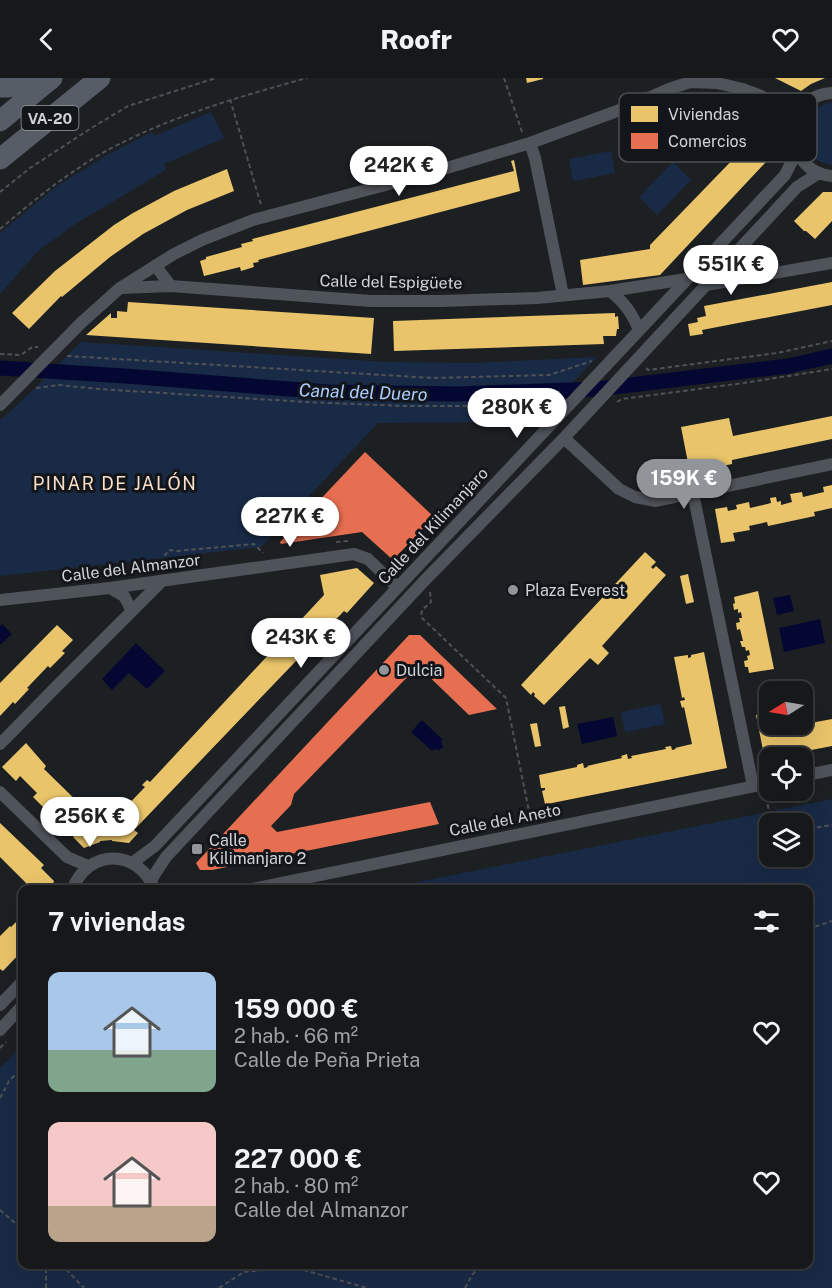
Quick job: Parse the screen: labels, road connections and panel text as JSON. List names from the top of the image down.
{
  "streets": {
    "highway": ["VA-20"],
    "street": [
      "Calle del Espigüete",
      "Calle del Kilimanjaro",
      "Calle del Almanzor",
      "Calle del Aneto"
    ]
  },
  "crossings": [
    ["Calle del Espigüete", "Calle del Kilimanjaro"],
    ["Calle del Kilimanjaro", "Calle del Almanzor"]
  ],
  "districts": ["PINAR DE JALÓN"],
  "water": ["Canal del Duero"],
  "places": {
    "other": ["Plaza Everest", "Dulcia"],
    "transit": ["Calle Kilimanjaro 2"]
  },
  "legend": ["Viviendas", "Comercios"],
  "north": "left",
  "page": {
    "header": "Roofr",
    "price": [
      "242K €",
      "551K €",
      "280K €",
      "159K €",
      "227K €",
      "243K €",
      "256K €"
    ],
    "heading": "7 viviendas",
    "list": [
      {
        "name": "159 000 €",
        "note": "2 hab. · 66 m² · Calle de Peña Prieta"
      },
      {
        "name": "227 000 €",
        "note": "2 hab. · 80 m² · Calle del Almanzor"
      }
    ]
  }
}
